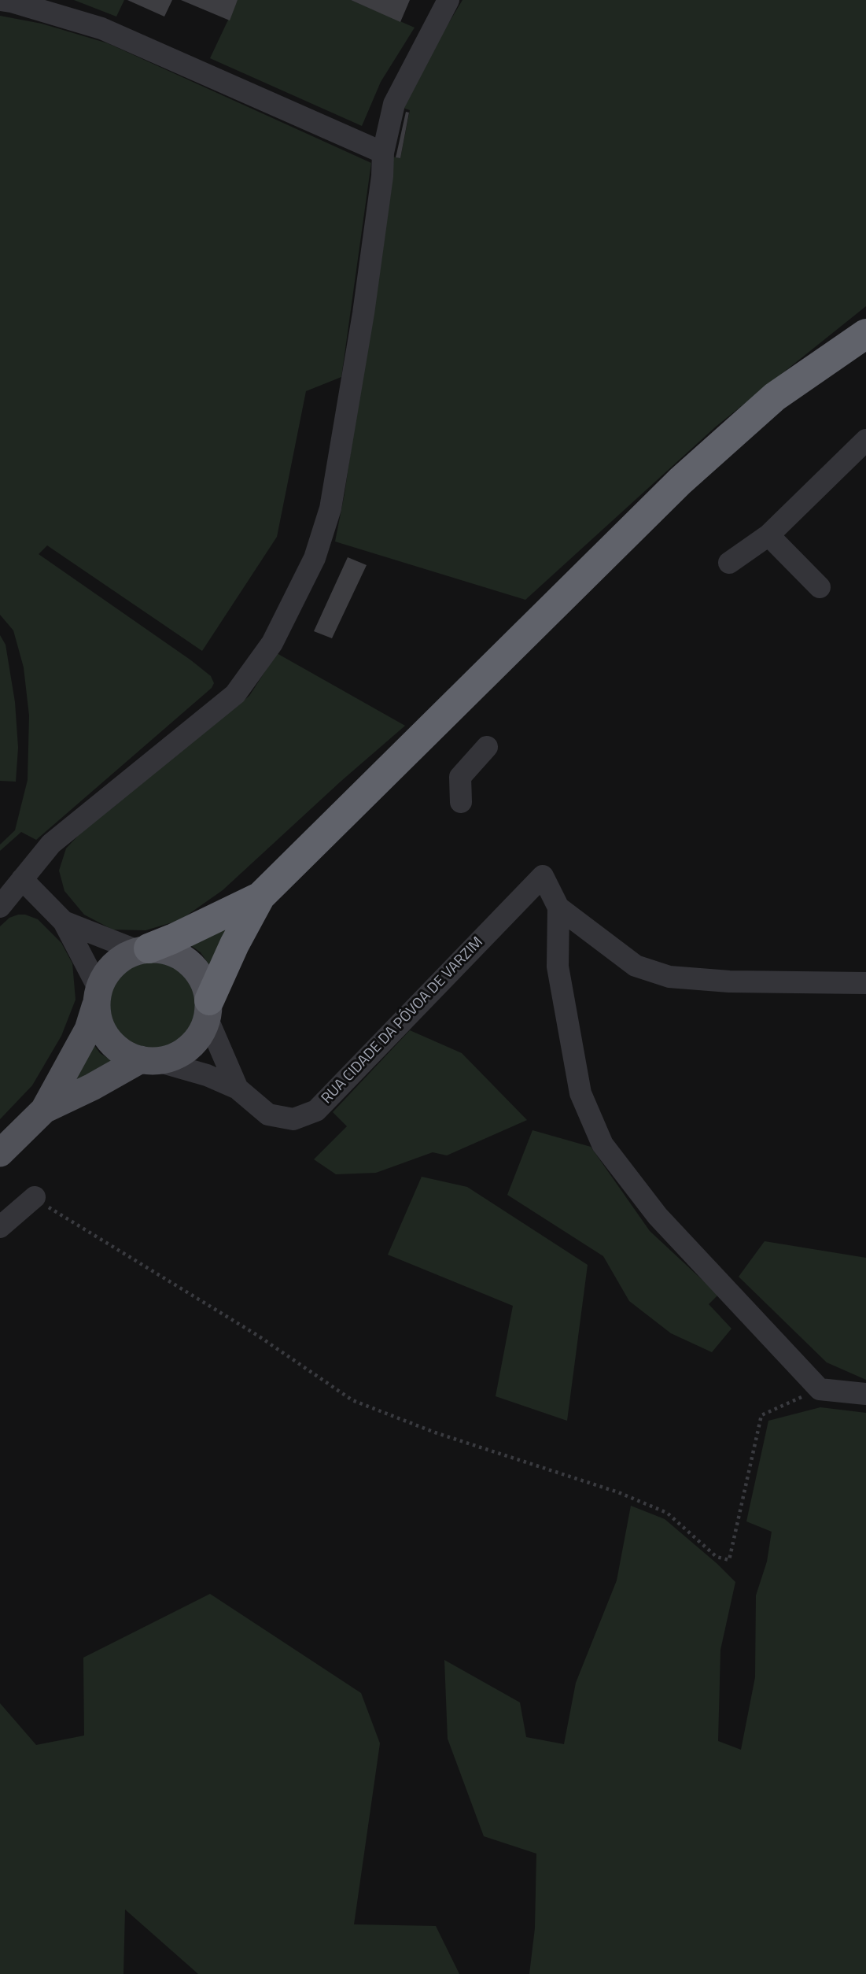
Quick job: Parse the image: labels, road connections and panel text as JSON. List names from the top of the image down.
{
  "streets": {
    "street": ["RUA CIDADE DA PÓVOA DE VARZIM"]
  }
}
